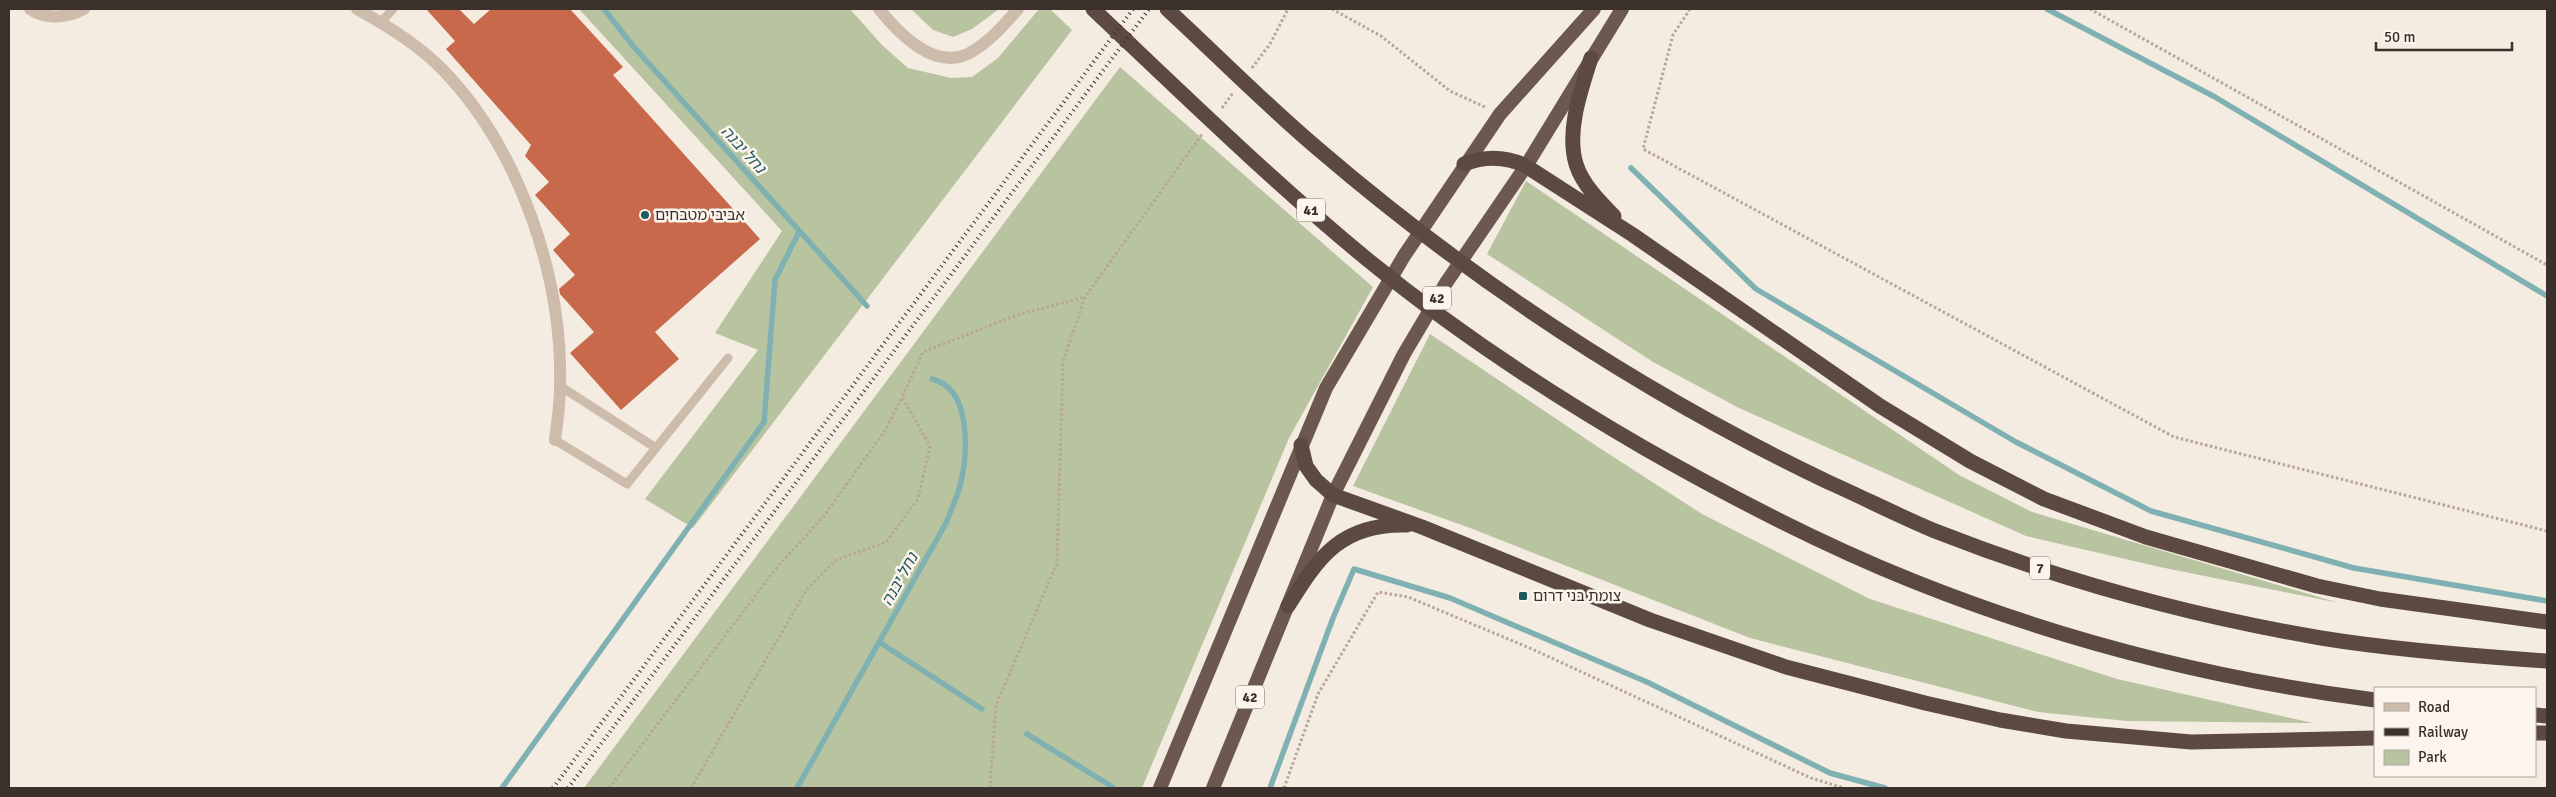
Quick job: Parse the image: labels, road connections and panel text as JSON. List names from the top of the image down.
{
  "streets": {
    "highway": ["41", "42", "7"]
  },
  "water": ["נחל יבנה"],
  "places": {
    "other": ["אביבי מטבחים"],
    "transit": ["צומת בני דרום"]
  },
  "legend": ["Road", "Railway", "Park"],
  "scale_bar": "50 m"
}
